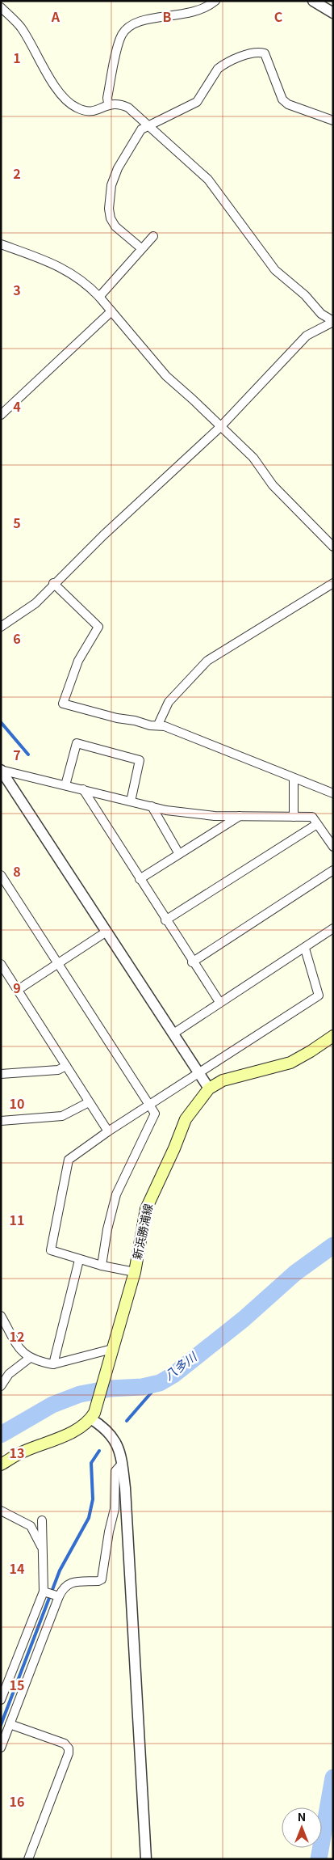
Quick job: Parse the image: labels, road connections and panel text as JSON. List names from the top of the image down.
{
  "streets": {
    "main road": ["新浜勝浦線"]
  },
  "water": ["八多川"],
  "north": "top",
  "grid": {
    "columns": ["A", "B", "C"],
    "rows": [
      "1",
      "2",
      "3",
      "4",
      "5",
      "6",
      "7",
      "8",
      "9",
      "10",
      "11",
      "12",
      "13",
      "14",
      "15",
      "16"
    ]
  }
}
